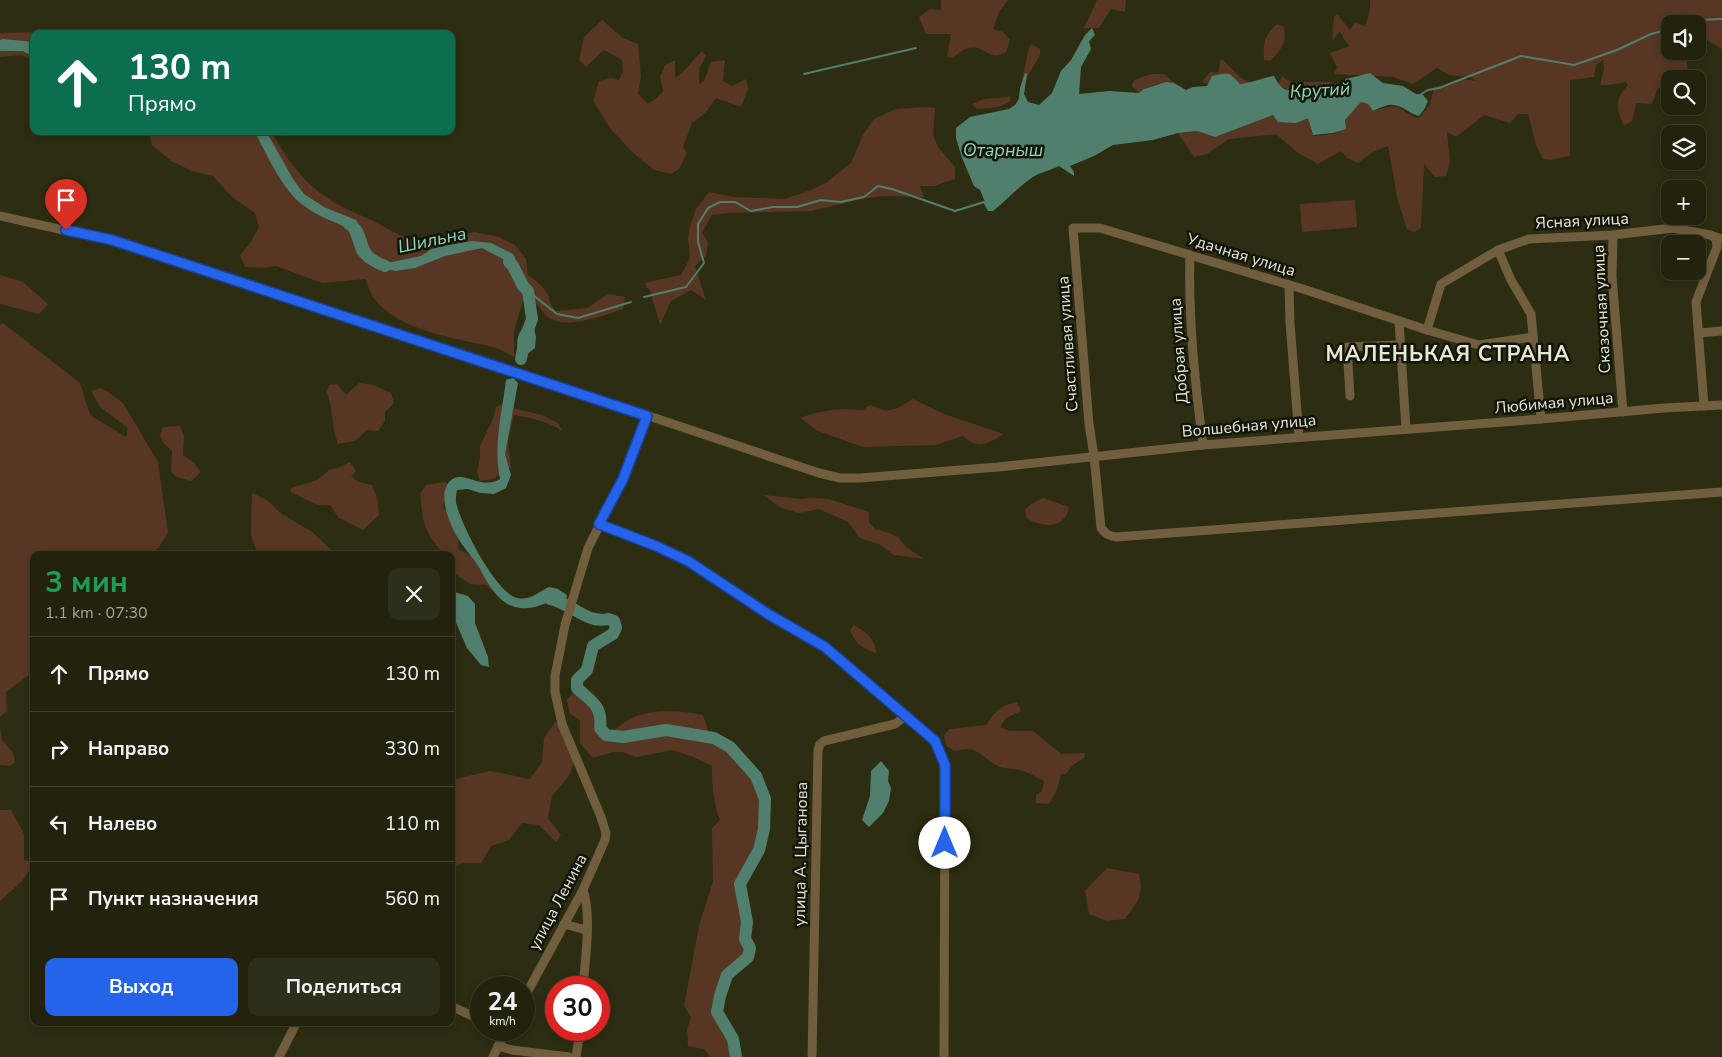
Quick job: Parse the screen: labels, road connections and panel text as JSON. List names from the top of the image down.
{
  "streets": {
    "street": [
      "Ясная улица",
      "Удачная улица",
      "Сказочная улица",
      "Счастливая улица",
      "Добрая улица",
      "Любимая улица",
      "Волшебная улица",
      "улица А. Цыганова",
      "улица Ленина"
    ]
  },
  "crossings": [
    ["Ясная улица", "Удачная улица"],
    ["Ясная улица", "Сказочная улица"],
    ["Удачная улица", "Счастливая улица"],
    ["Удачная улица", "Добрая улица"],
    ["Сказочная улица", "Любимая улица"],
    ["Счастливая улица", "Волшебная улица"],
    ["Добрая улица", "Волшебная улица"],
    ["Любимая улица", "Волшебная улица"],
    ["Волшебная улица", "улица Ленина"]
  ],
  "districts": ["МАЛЕНЬКАЯ СТРАНА"],
  "water": ["Крутий", "Отарныш", "Шильна"],
  "page": {
    "map_buttons": ["+", "−"],
    "turn": ["130 m", "Прямо"],
    "heading": ["3 мин", "1.1 km · 07:30"],
    "list": [
      {
        "name": "Прямо",
        "value": "130 m"
      },
      {
        "name": "Направо",
        "value": "330 m"
      },
      {
        "name": "Налево",
        "value": "110 m"
      },
      {
        "name": "Пункт назначения",
        "value": "560 m"
      }
    ],
    "buttons": ["Выход", "Поделиться"],
    "speed": "24 km/h",
    "limit": "30"
  }
}
